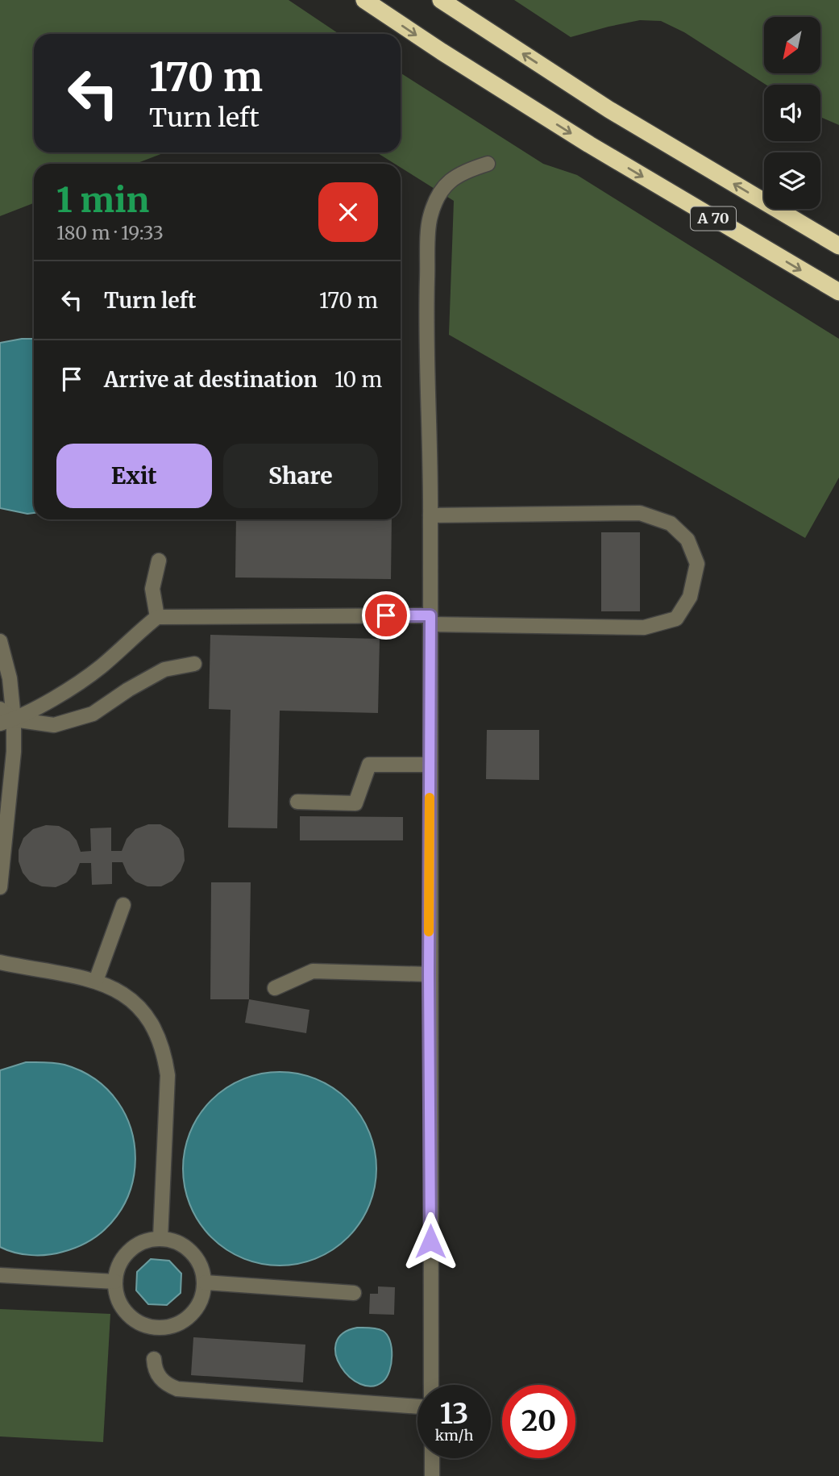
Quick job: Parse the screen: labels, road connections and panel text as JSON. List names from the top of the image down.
{
  "streets": {
    "highway": ["A 70"]
  },
  "north": "bottom left",
  "page": {
    "turn": ["170 m", "Turn left"],
    "heading": ["1 min", "180 m · 19:33"],
    "list": [
      {
        "name": "Turn left",
        "value": "170 m"
      },
      {
        "name": "Arrive at destination",
        "value": "10 m"
      }
    ],
    "buttons": ["Exit", "Share"],
    "speed": "13 km/h",
    "limit": "20"
  }
}
